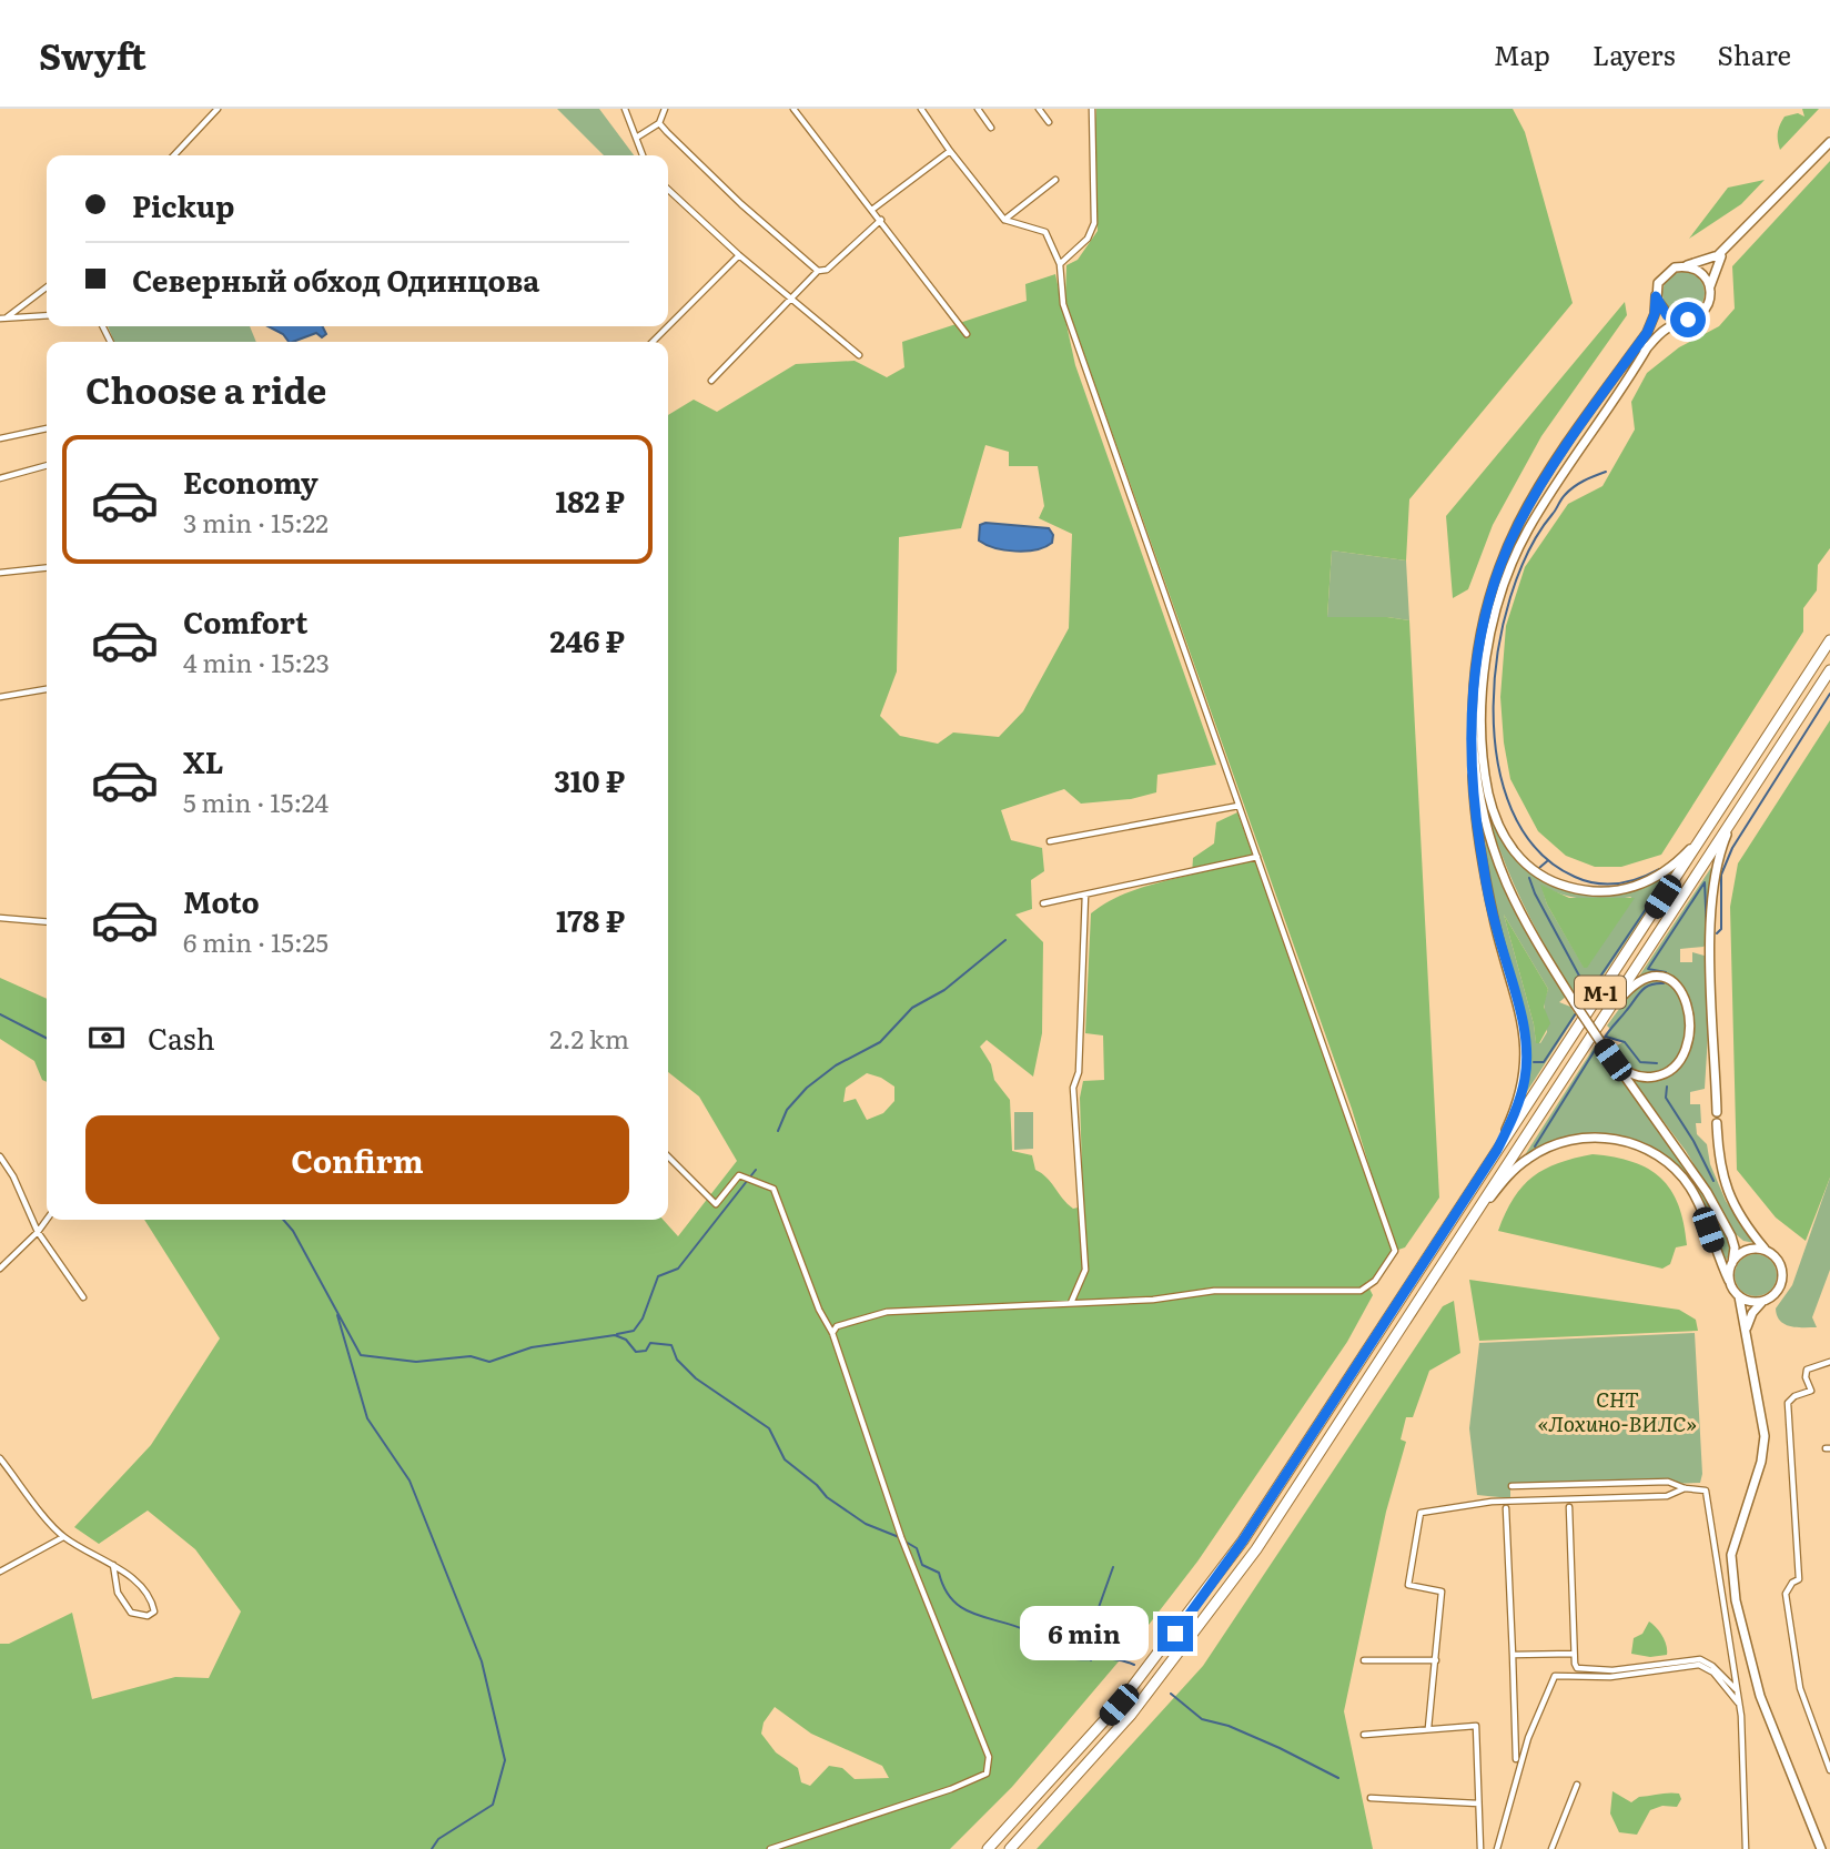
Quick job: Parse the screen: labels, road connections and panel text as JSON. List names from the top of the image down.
{
  "streets": {
    "highway": ["М-1"]
  },
  "parks": ["СНТ «Лохино-ВИЛС»"],
  "page": {
    "header": "Swyft",
    "nav": ["Map", "Layers", "Share"],
    "banner": ["Pickup", "Северный обход Одинцова"],
    "heading": "Choose a ride",
    "list": [
      {
        "name": "Economy",
        "note": "3 min · 15:22",
        "value": "182 ₽"
      },
      {
        "name": "Comfort",
        "note": "4 min · 15:23",
        "value": "246 ₽"
      },
      {
        "name": "XL",
        "note": "5 min · 15:24",
        "value": "310 ₽"
      },
      {
        "name": "Moto",
        "note": "6 min · 15:25",
        "value": "178 ₽"
      }
    ],
    "pay": ["Cash", "2.2 km"],
    "buttons": "Confirm",
    "bubble": "6 min"
  }
}
